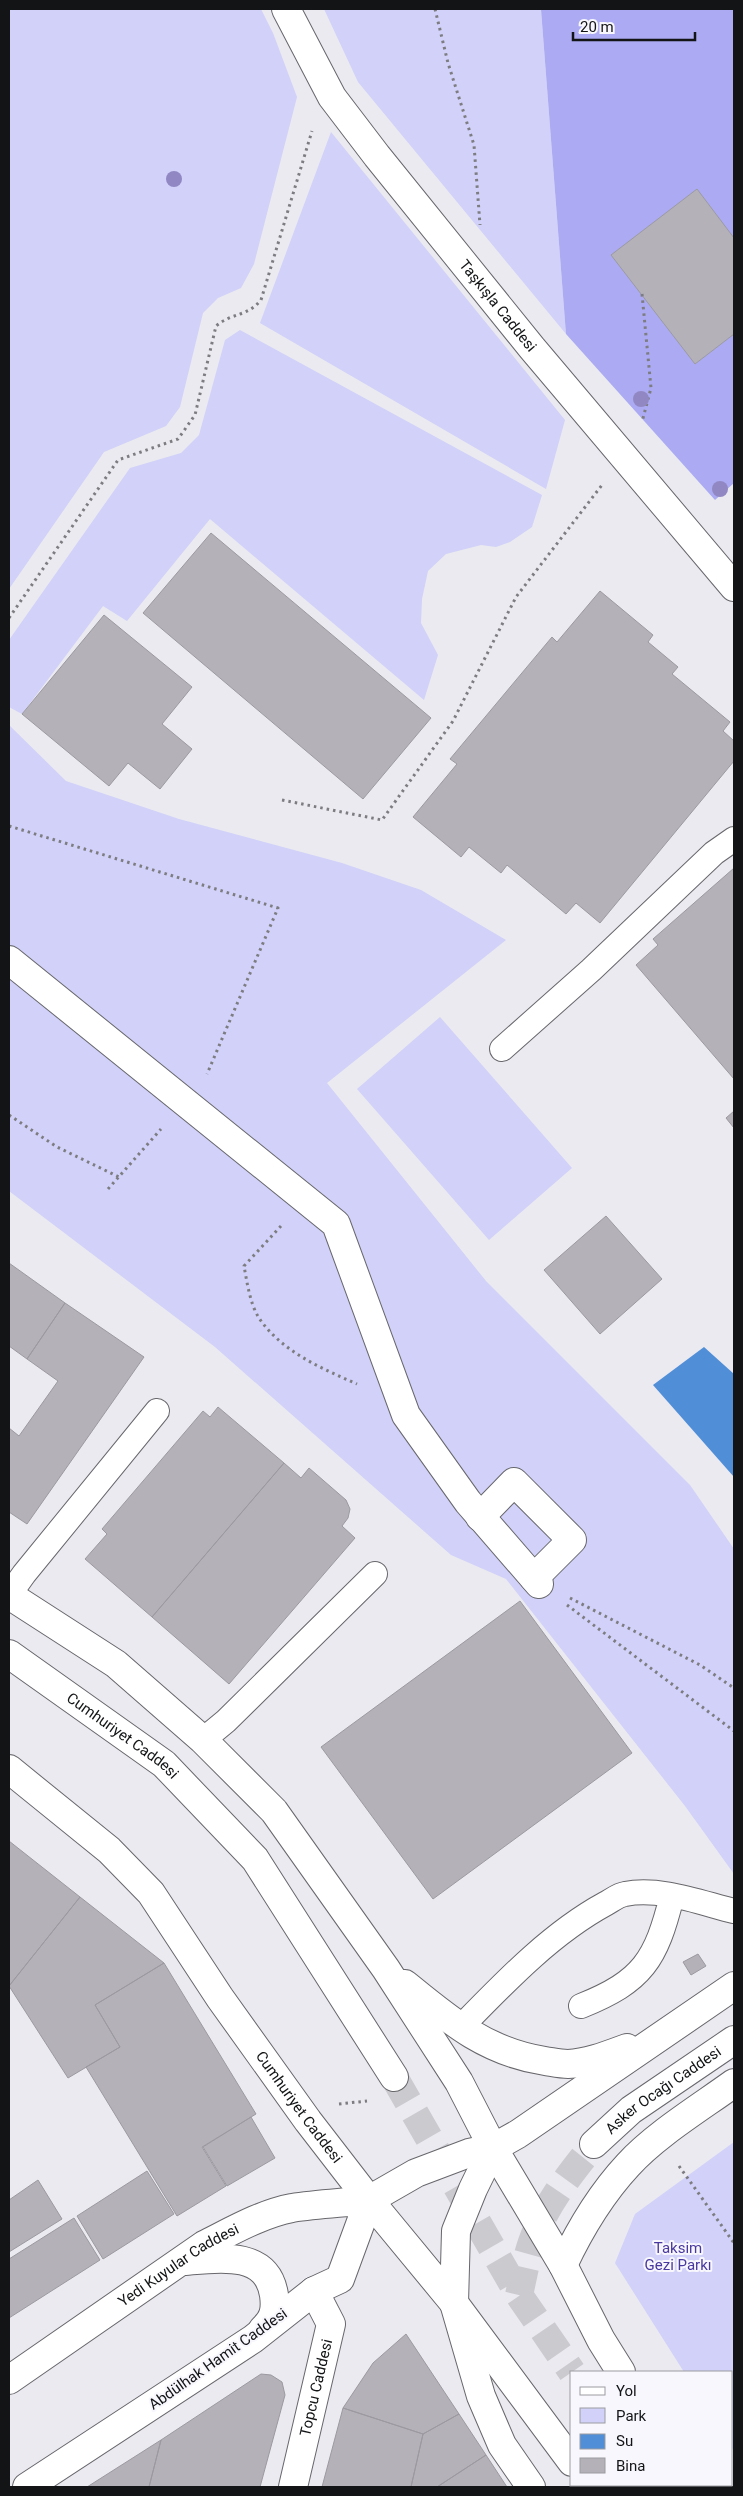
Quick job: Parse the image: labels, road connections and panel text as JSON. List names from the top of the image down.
{
  "streets": {
    "main road": [
      "Taşkışla Caddesi",
      "Cumhuriyet Caddesi",
      "Asker Ocağı Caddesi",
      "Yedi Kuyular Caddesi",
      "Abdülhak Hamit Caddesi",
      "Topcu Caddesi"
    ]
  },
  "crossings": [
    ["Cumhuriyet Caddesi", "Yedi Kuyular Caddesi"],
    ["Cumhuriyet Caddesi", "Abdülhak Hamit Caddesi"],
    ["Yedi Kuyular Caddesi", "Abdülhak Hamit Caddesi"],
    ["Abdülhak Hamit Caddesi", "Topcu Caddesi"]
  ],
  "parks": ["Taksim Gezi Parkı"],
  "legend": [
    "Yol",
    "Park",
    "Su",
    "Bina"
  ],
  "scale_bar": "20 m"
}
